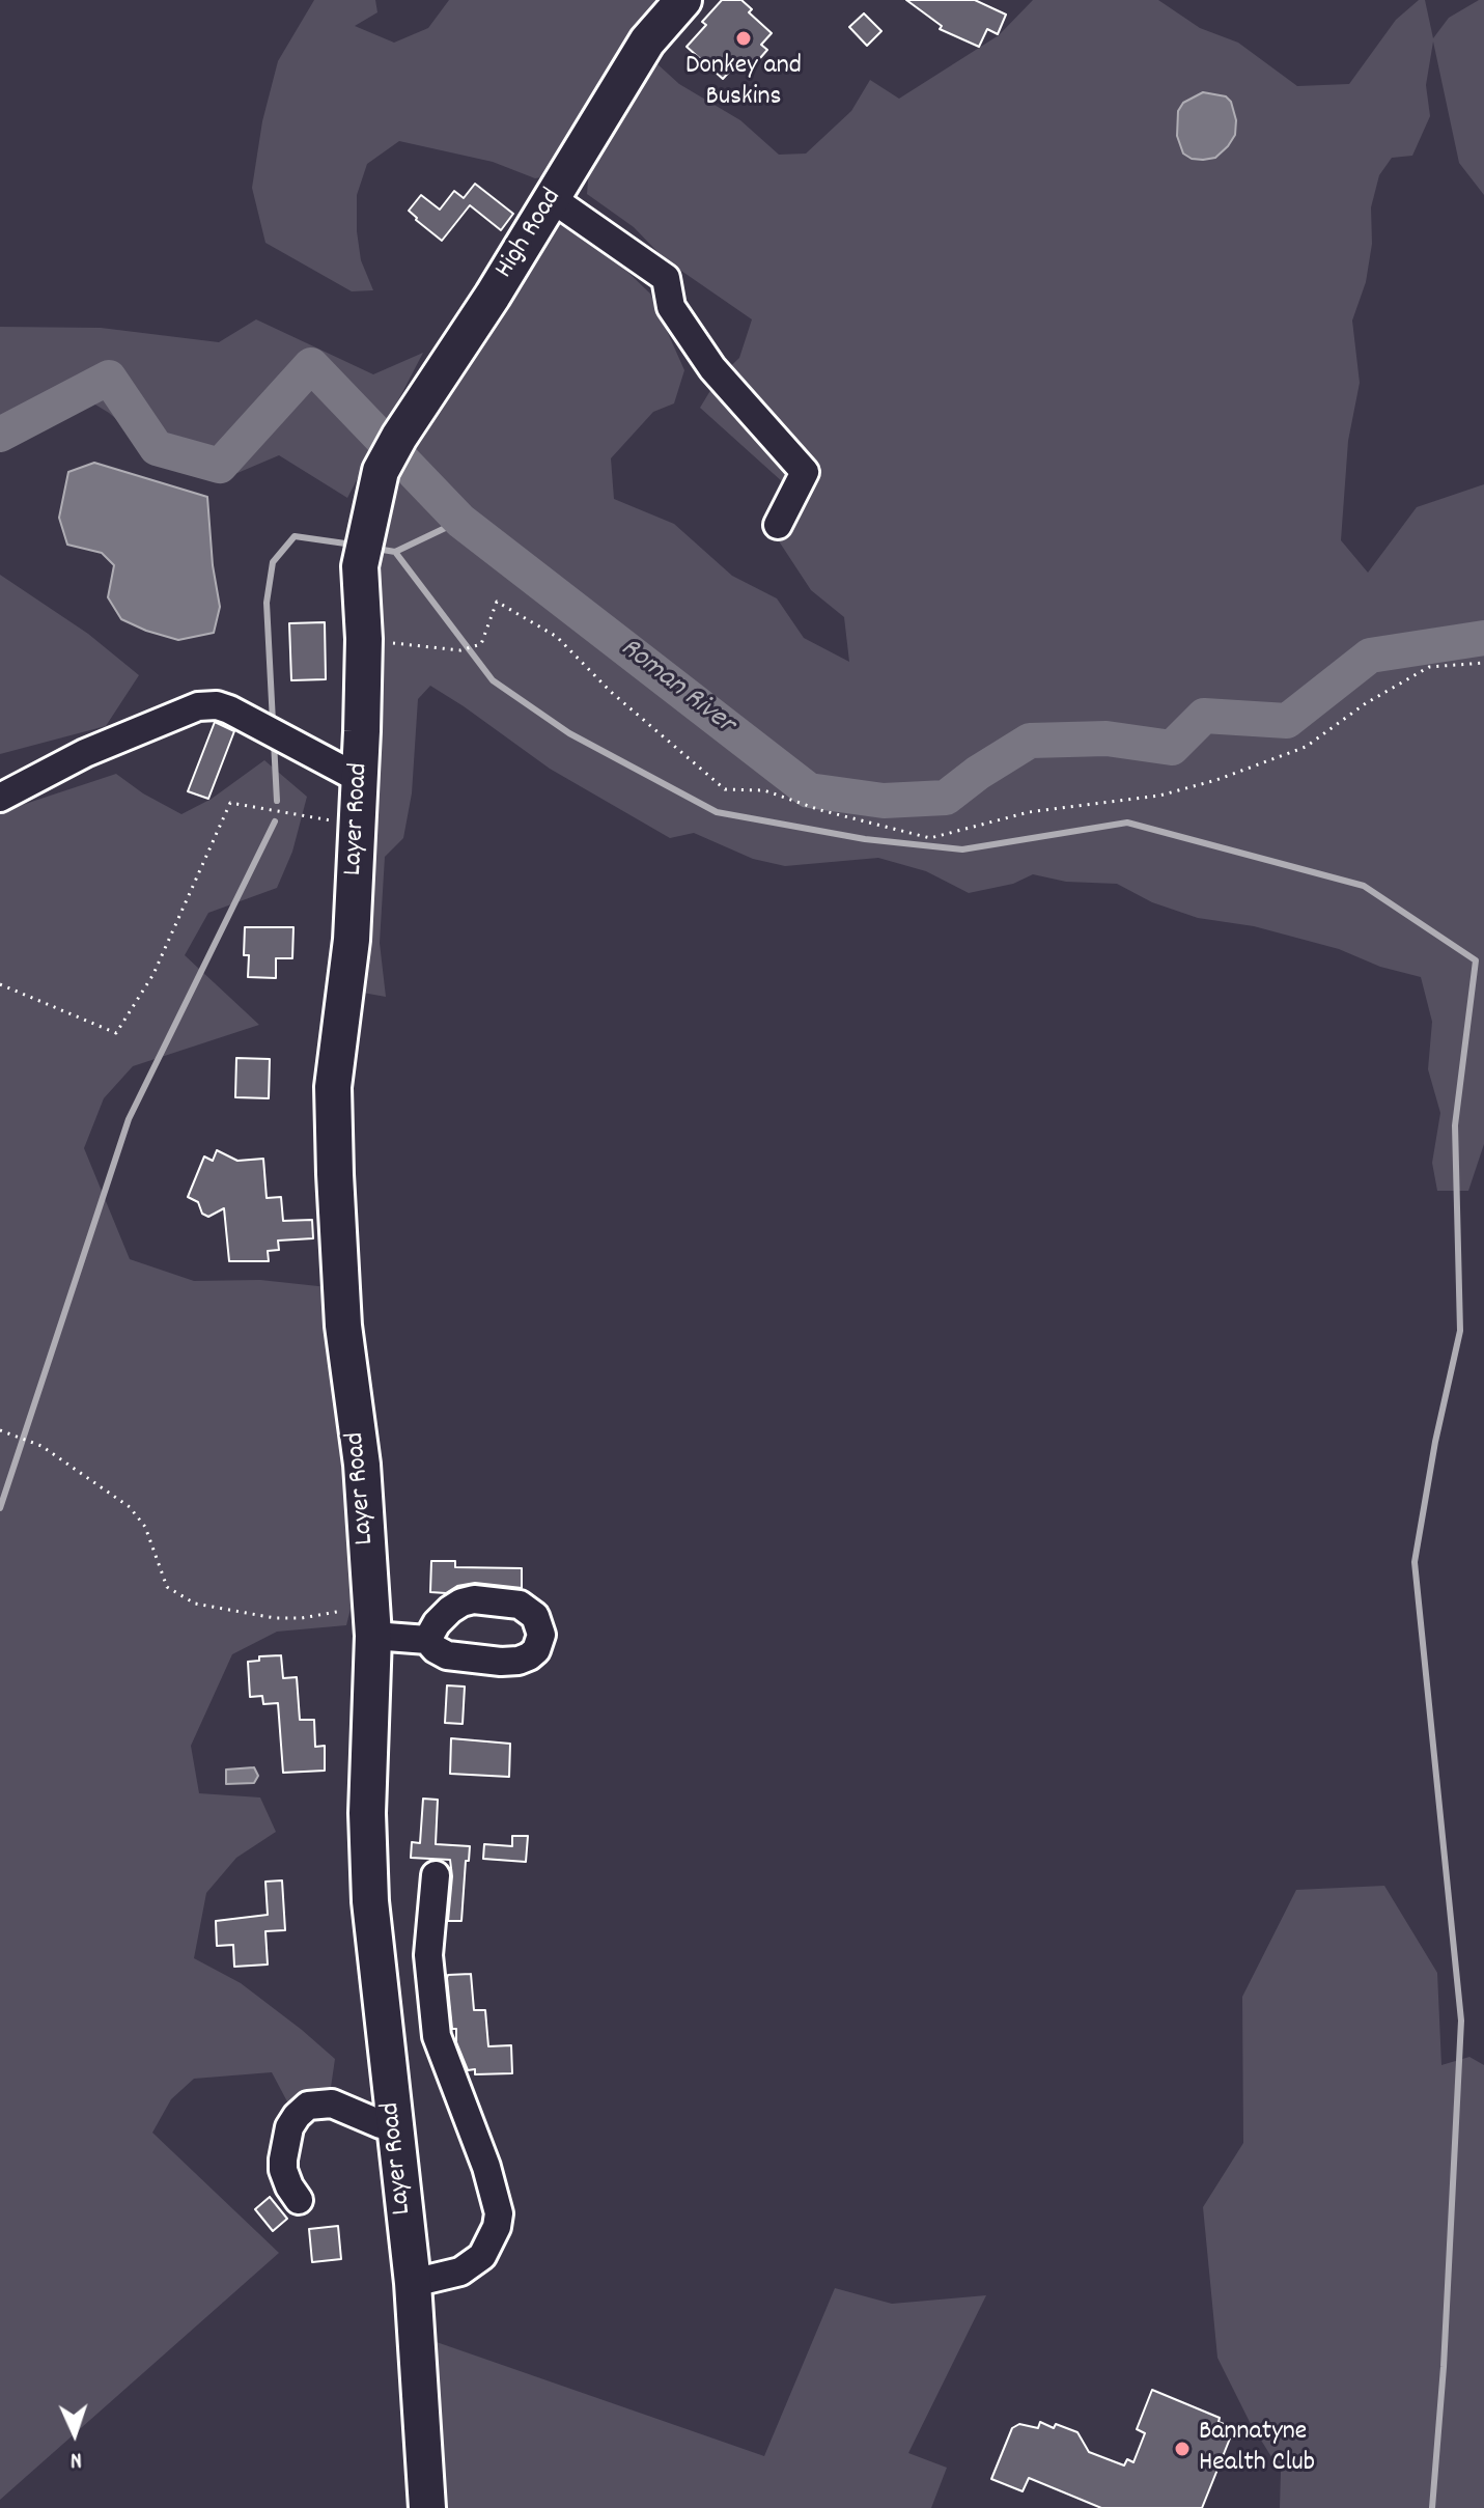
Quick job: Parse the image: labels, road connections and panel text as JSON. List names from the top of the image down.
{
  "streets": {
    "main road": ["High Road", "Layer Road"]
  },
  "crossings": [
    ["High Road", "Layer Road"]
  ],
  "water": ["Roman River"],
  "places": ["Donkey and Buskins", "Bannatyne Health Club"],
  "north": "bottom"
}
